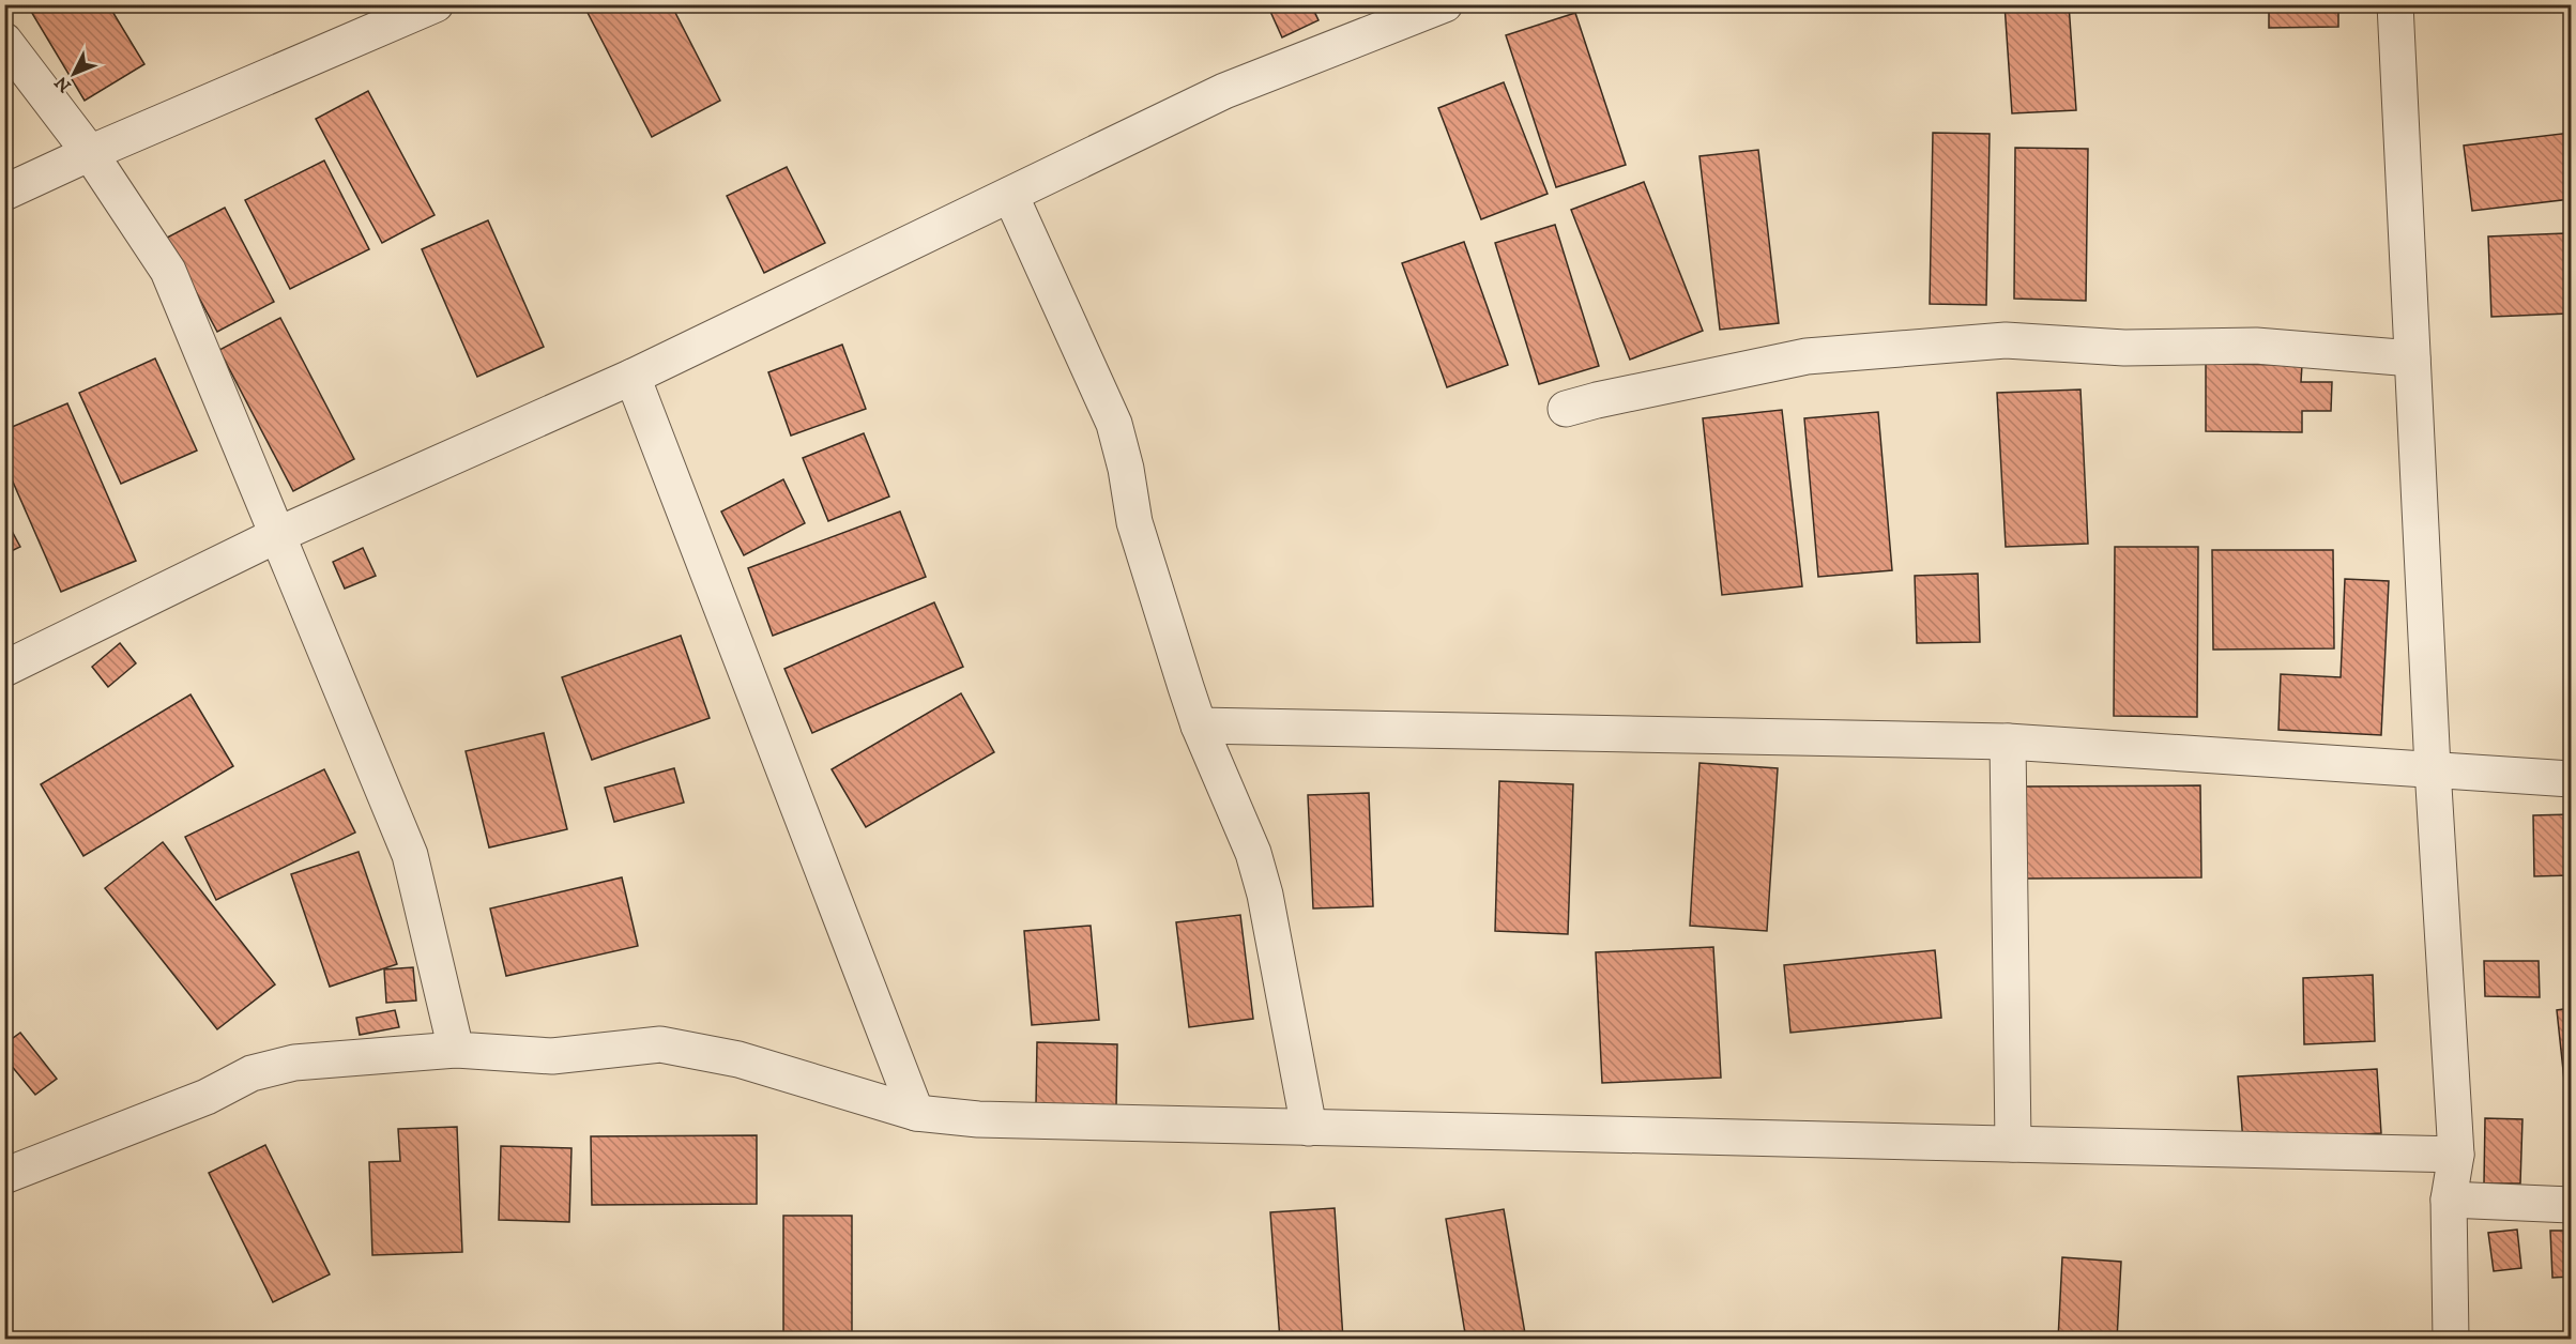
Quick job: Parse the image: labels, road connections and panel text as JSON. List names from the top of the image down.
{
  "north": "bottom left"
}
